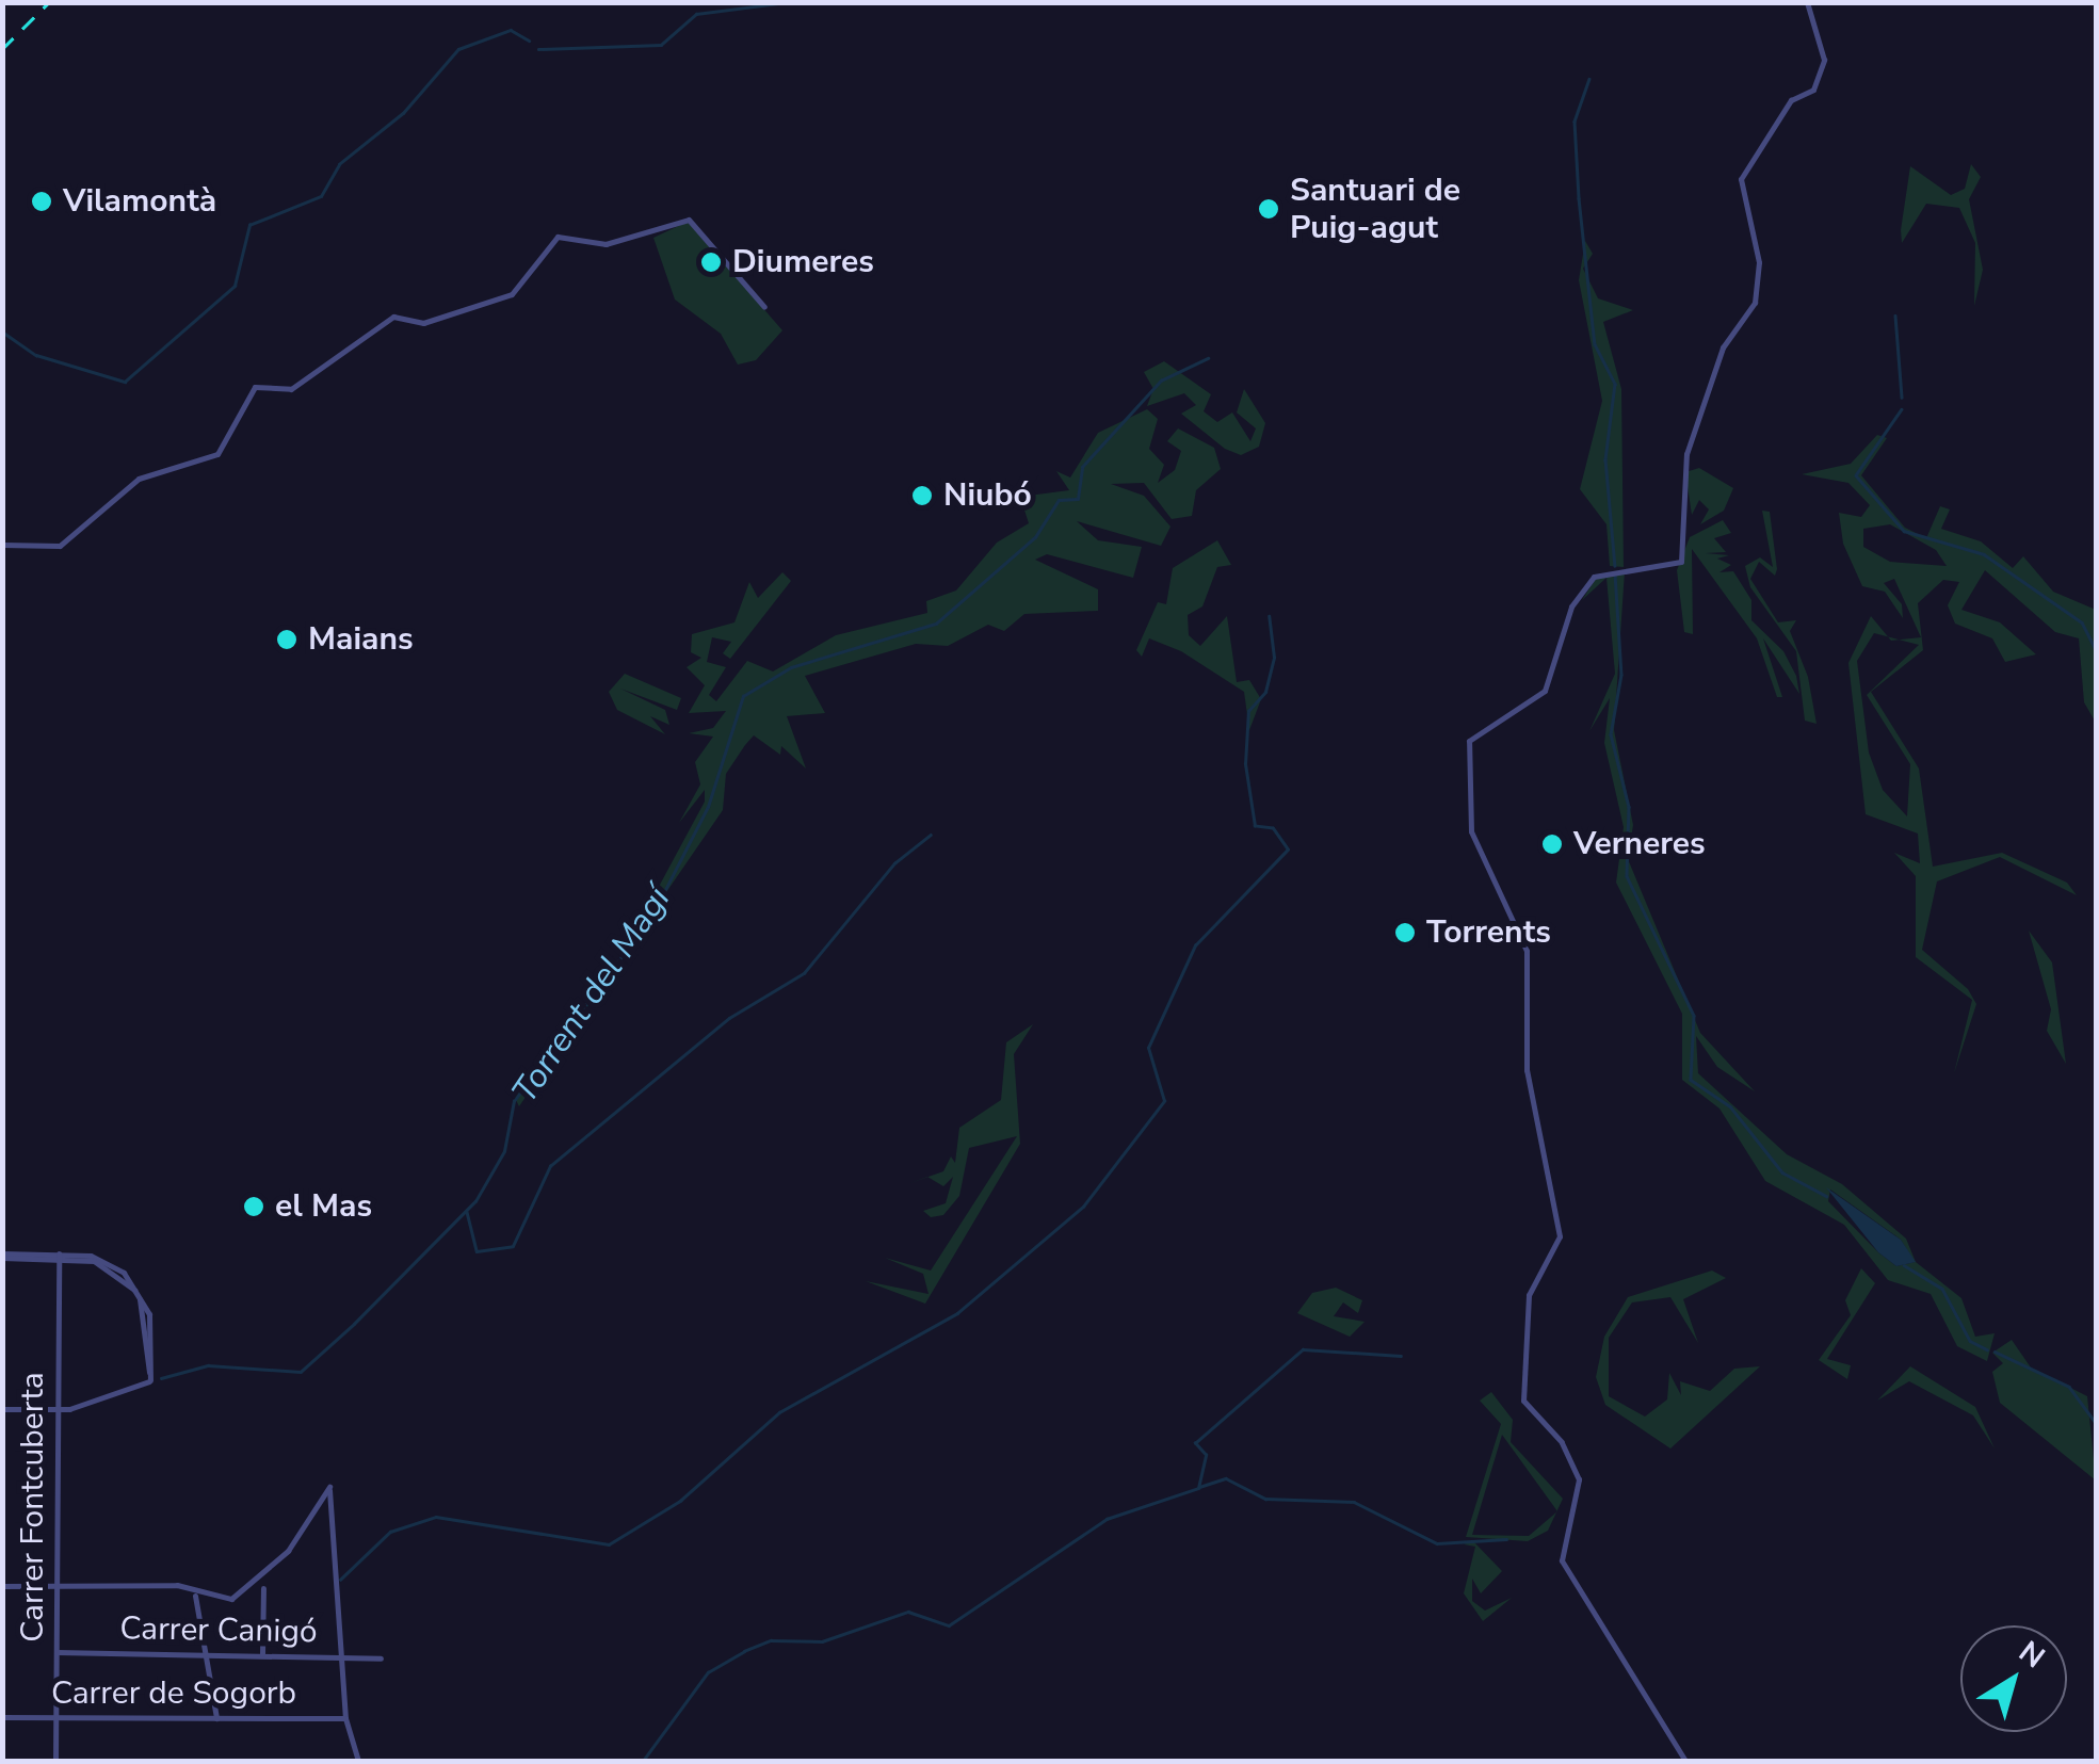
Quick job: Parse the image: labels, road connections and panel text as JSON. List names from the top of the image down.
{
  "streets": {
    "street": ["Carrer Fontcuberta", "Carrer Canigó", "Carrer de Sogorb"]
  },
  "crossings": [
    ["Carrer Fontcuberta", "Carrer Canigó"],
    ["Carrer Fontcuberta", "Carrer de Sogorb"]
  ],
  "water": ["Torrent del Magí"],
  "places": [
    "Vilamontà",
    "Santuari de Puig-agut",
    "Diumeres",
    "Niubó",
    "Maians",
    "Verneres",
    "Torrents",
    "el Mas"
  ],
  "north": "top right"
}
